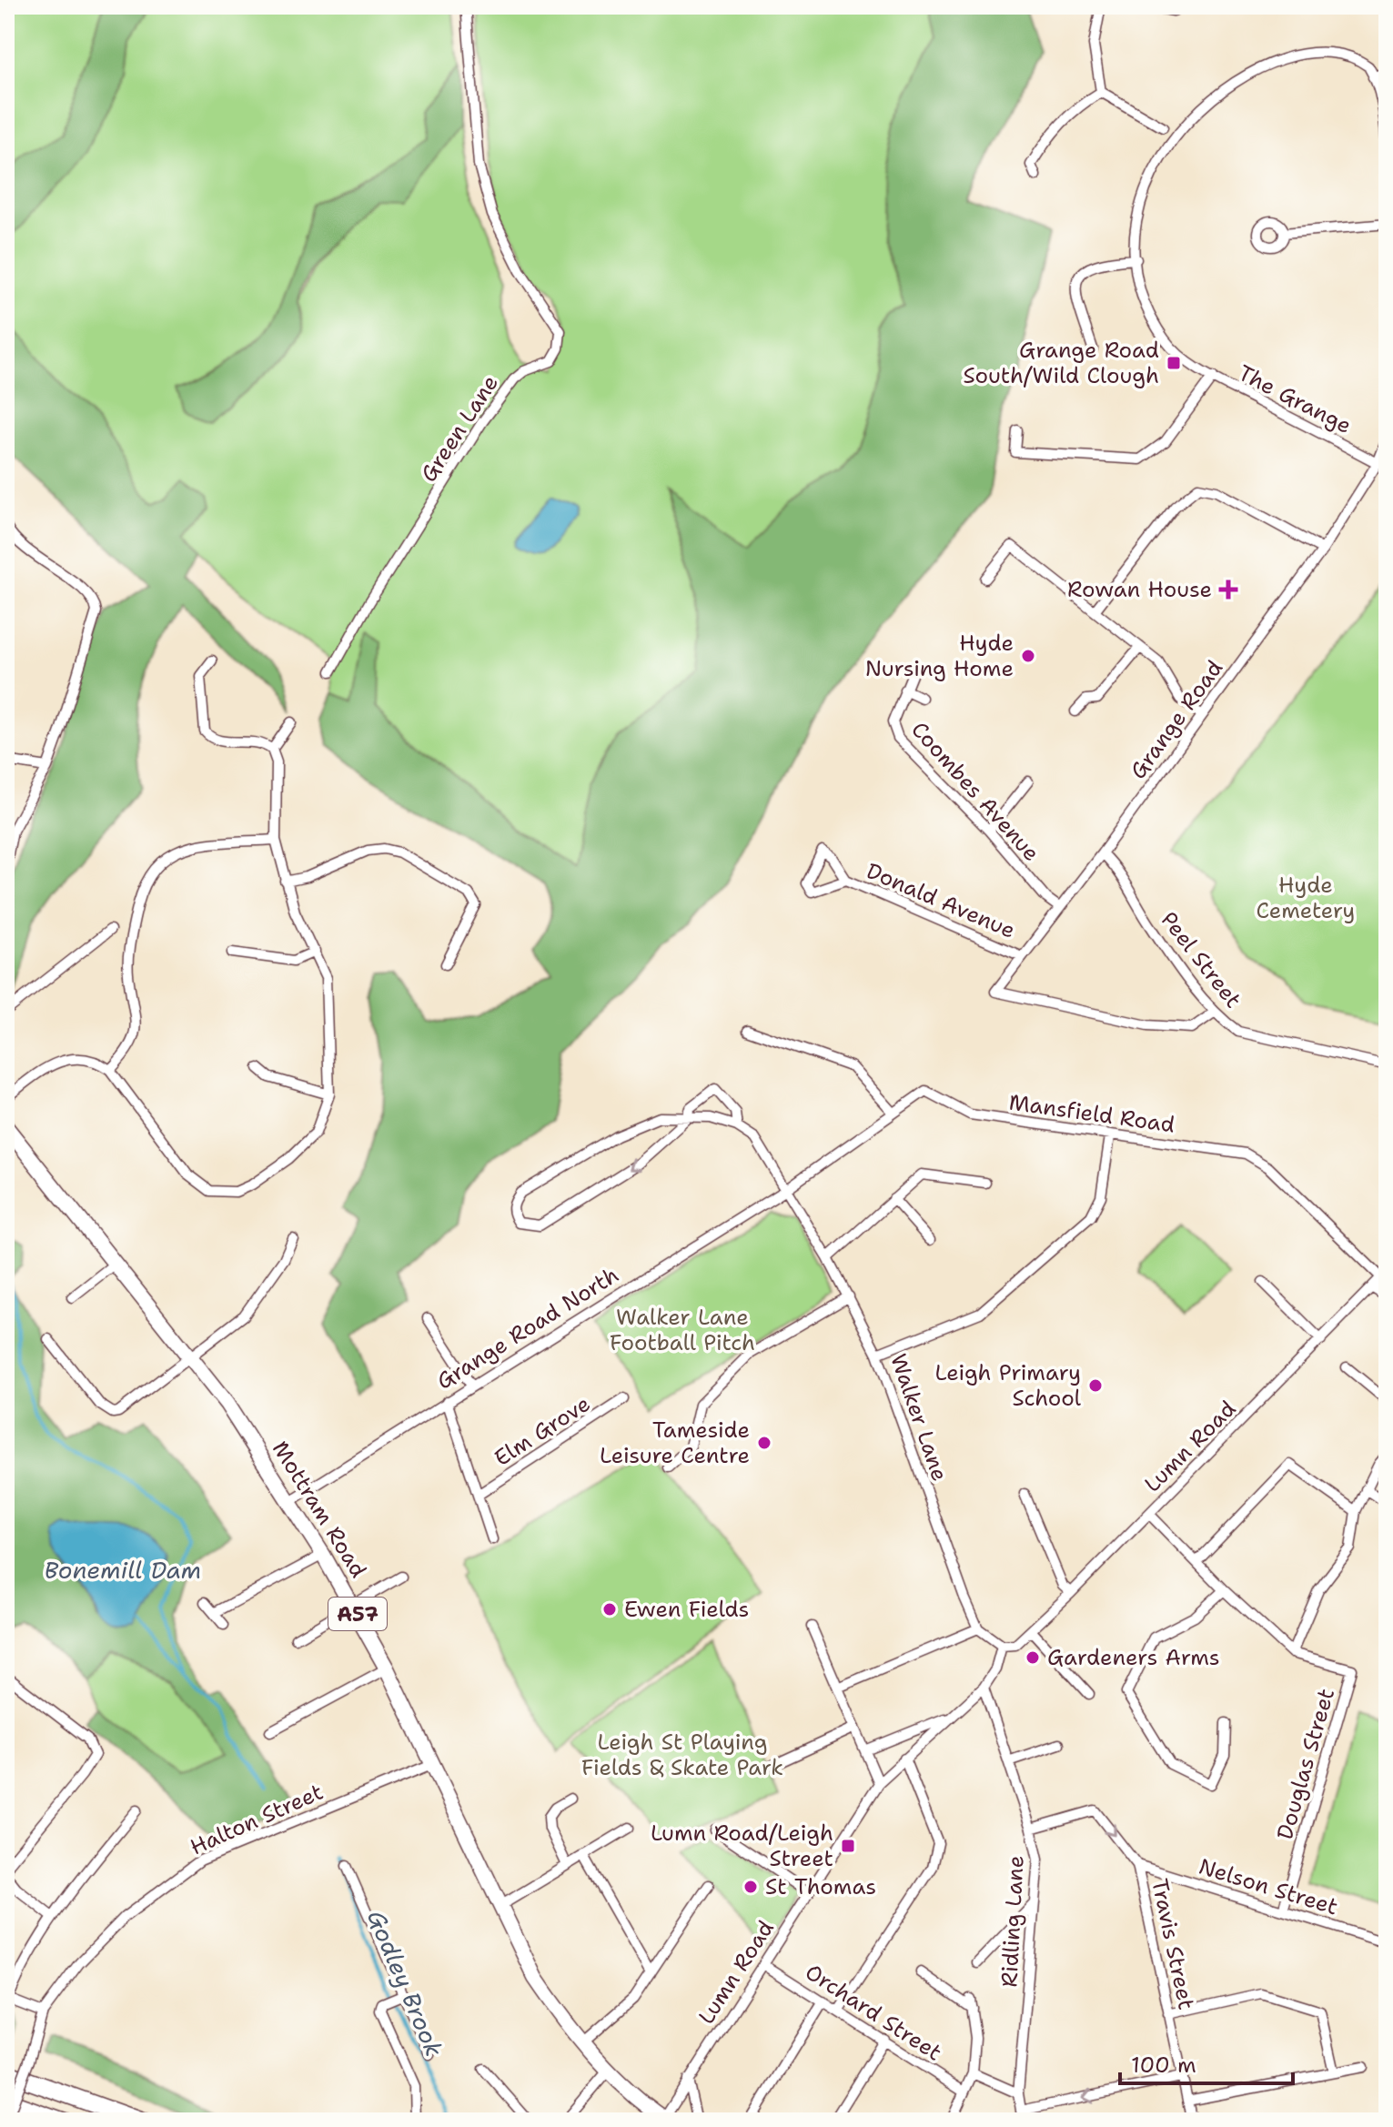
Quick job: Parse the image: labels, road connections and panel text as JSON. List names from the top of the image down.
{
  "streets": {
    "main road": ["Mottram Road", "A57"],
    "street": [
      "The Grange",
      "Green Lane",
      "Grange Road",
      "Coombes Avenue",
      "Donald Avenue",
      "Peel Street",
      "Mansfield Road",
      "Grange Road North",
      "Walker Lane",
      "Elm Grove",
      "Lumn Road",
      "Douglas Street",
      "Halton Street",
      "Nelson Street",
      "Ridling Lane",
      "Travis Street",
      "Orchard Street"
    ]
  },
  "crossings": [
    ["The Grange", "Grange Road"],
    ["Grange Road", "Coombes Avenue"],
    ["Grange Road", "Donald Avenue"],
    ["Grange Road", "Peel Street"],
    ["Mansfield Road", "Grange Road North"],
    ["Mansfield Road", "Walker Lane"],
    ["Mansfield Road", "Lumn Road"],
    ["Grange Road North", "Walker Lane"],
    ["Grange Road North", "Mottram Road"],
    ["Lumn Road", "Mottram Road"],
    ["Lumn Road", "Douglas Street"],
    ["Lumn Road", "Ridling Lane"],
    ["Lumn Road", "Orchard Street"],
    ["Mottram Road", "Halton Street"],
    ["Douglas Street", "Nelson Street"],
    ["Nelson Street", "Travis Street"],
    ["Ridling Lane", "Travis Street"]
  ],
  "water": ["Bonemill Dam", "Godley Brook"],
  "parks": ["Hyde Cemetery", "Walker Lane Football Pitch", "Leigh St Playing Fields & Skate Park"],
  "places": {
    "transit": ["Grange Road South/Wild Clough", "Lumn Road/Leigh Street"],
    "health": ["Rowan House"],
    "other": [
      "Hyde Nursing Home",
      "Leigh Primary School",
      "Tameside Leisure Centre",
      "Ewen Fields",
      "Gardeners Arms",
      "St Thomas"
    ]
  },
  "scale_bar": "100 m"
}
